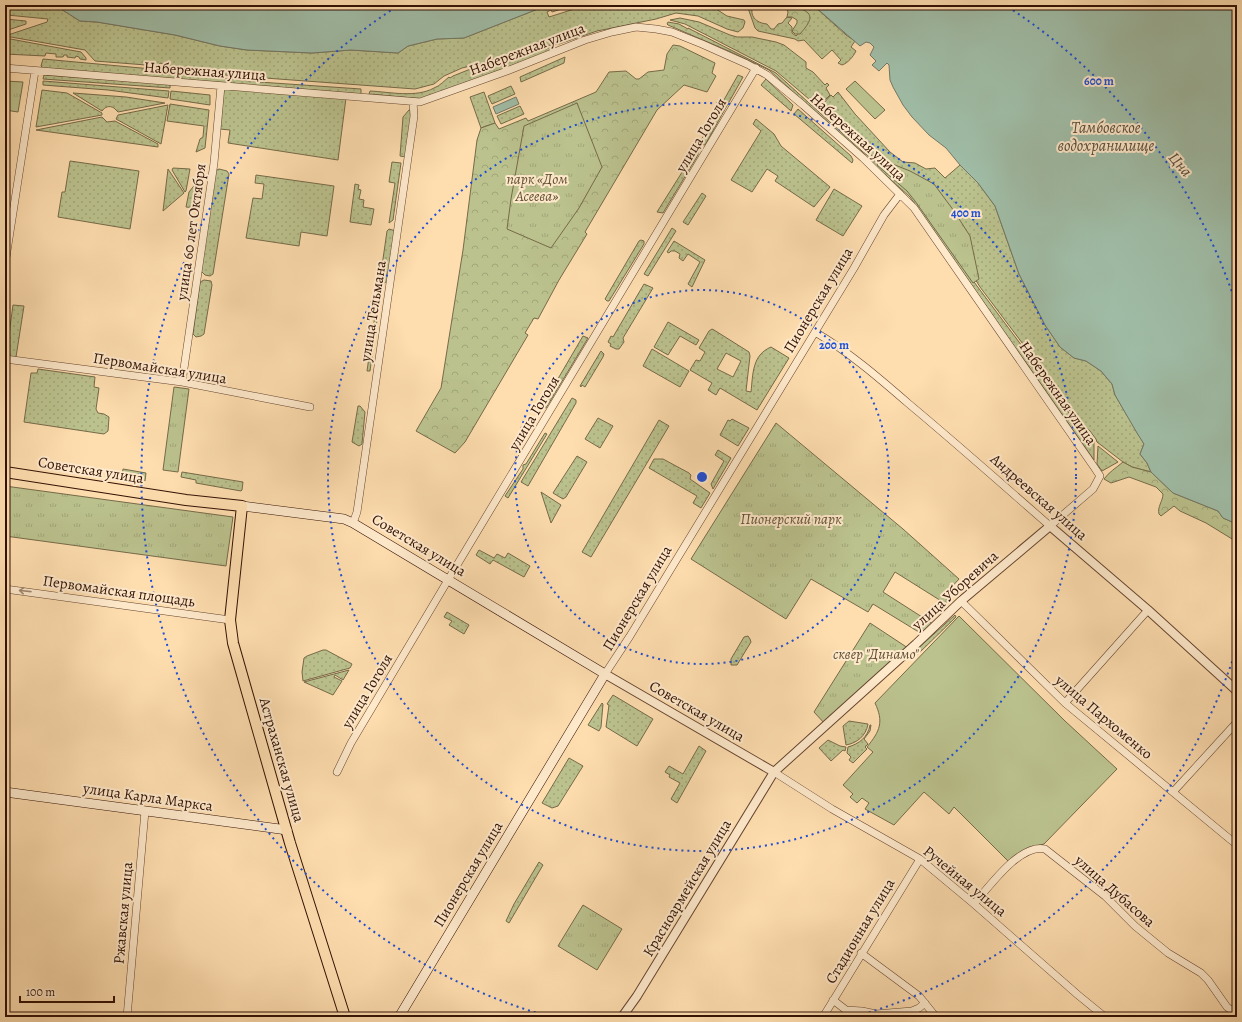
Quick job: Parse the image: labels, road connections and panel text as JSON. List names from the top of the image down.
{
  "streets": {
    "main road": [
      "Пионерская улица",
      "Советская улица",
      "Астраханская улица",
      "улица Карла Маркса"
    ],
    "street": [
      "Набережная улица",
      "улица Гоголя",
      "улица 60 лет Октября",
      "улица Тельмана",
      "Первомайская улица",
      "Андреевская улица",
      "улица Уборевича",
      "Первомайская площадь",
      "улица Пархоменко",
      "Ручейная улица",
      "Красноармейская улица",
      "улица Дубасова",
      "Ржавская улица",
      "Стадионная улица"
    ]
  },
  "crossings": [
    ["Набережная улица", "улица Гоголя"],
    ["Набережная улица", "улица 60 лет Октября"],
    ["Набережная улица", "Пионерская улица"],
    ["Набережная улица", "улица Тельмана"],
    ["Набережная улица", "улица Уборевича"],
    ["улица Гоголя", "Советская улица"],
    ["улица 60 лет Октября", "Первомайская улица"],
    ["Пионерская улица", "Советская улица"],
    ["Пионерская улица", "Андреевская улица"],
    ["улица Тельмана", "Советская улица"],
    ["Советская улица", "улица Уборевича"],
    ["Советская улица", "Астраханская улица"],
    ["Советская улица", "Ручейная улица"],
    ["Советская улица", "Красноармейская улица"],
    ["Андреевская улица", "улица Уборевича"],
    ["улица Уборевича", "улица Пархоменко"],
    ["улица Уборевича", "Ручейная улица"],
    ["улица Уборевича", "Красноармейская улица"],
    ["Первомайская площадь", "Астраханская улица"],
    ["Астраханская улица", "улица Карла Маркса"],
    ["улица Карла Маркса", "Ржавская улица"],
    ["Ручейная улица", "Красноармейская улица"],
    ["Ручейная улица", "улица Дубасова"],
    ["Ручейная улица", "Стадионная улица"]
  ],
  "one_way": ["Первомайская площадь"],
  "water": ["Тамбовское водохранилище", "Цна"],
  "parks": ["парк «Дом Асеева»", "Пионерский парк", "сквер \"Динамо\""],
  "scale_bar": "100 m",
  "rings": ["600 m", "400 m", "200 m"]
}
